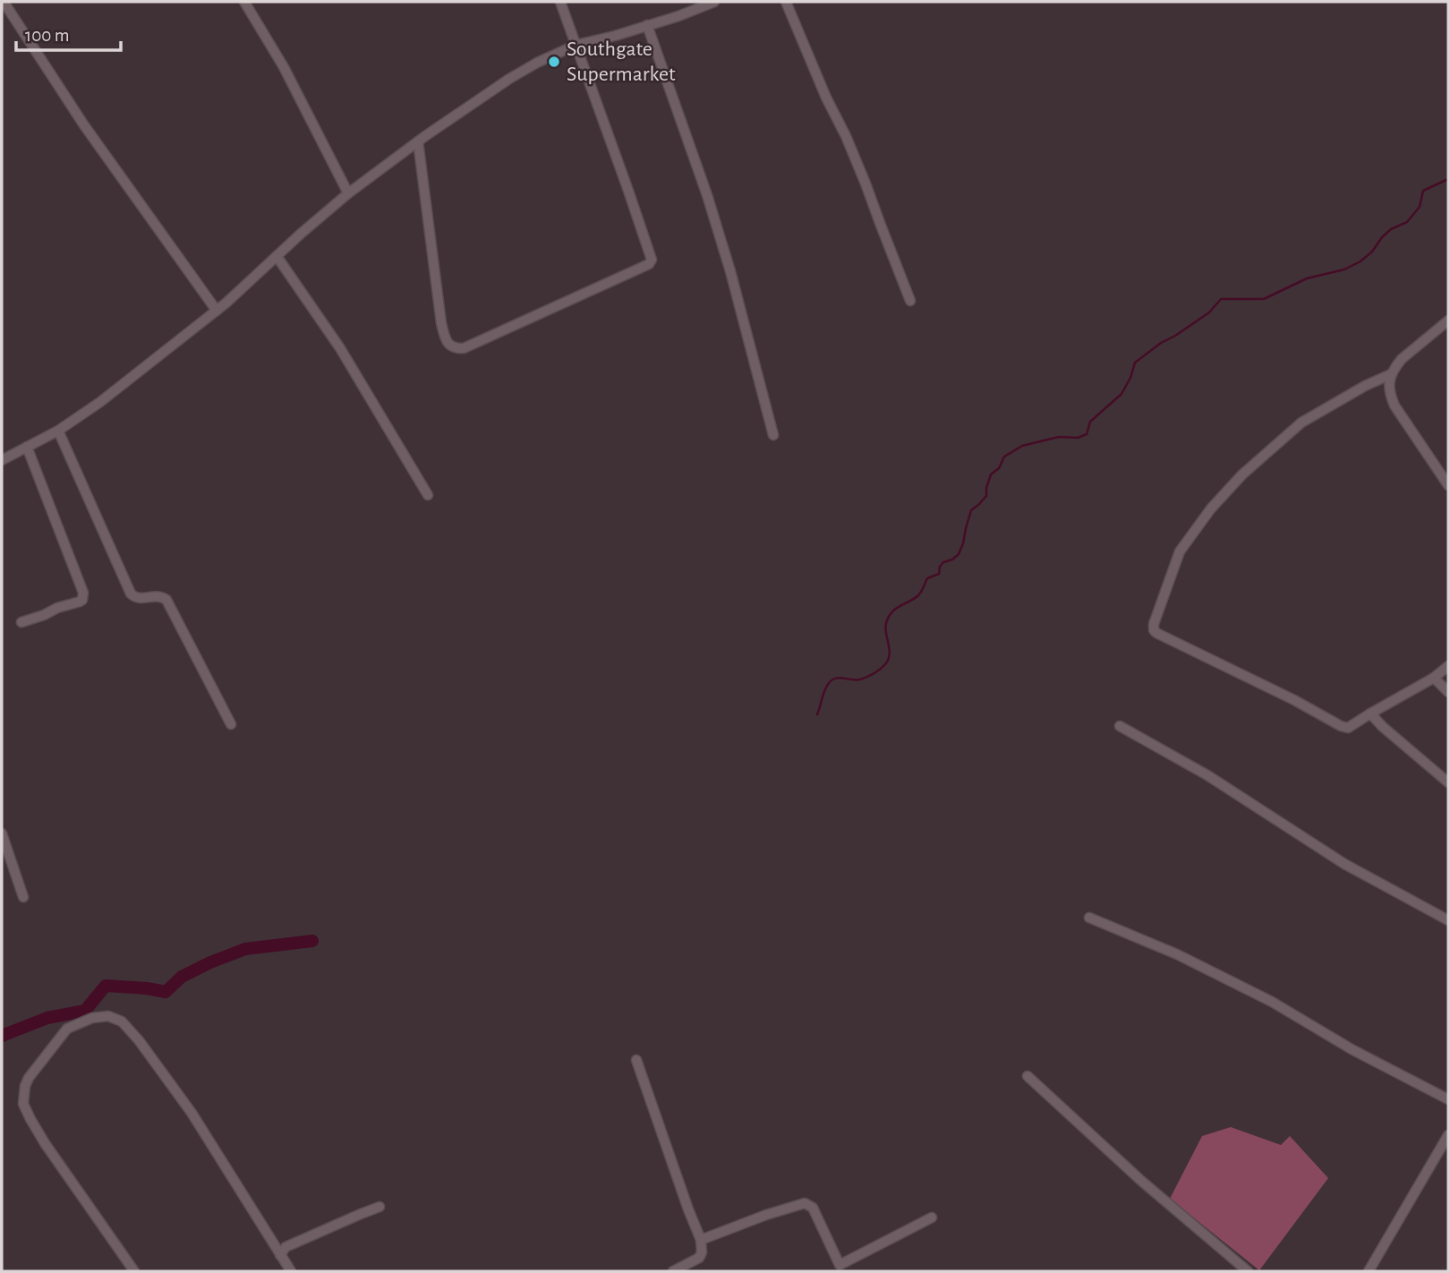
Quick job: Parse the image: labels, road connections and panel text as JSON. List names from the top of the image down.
{
  "places": ["Southgate Supermarket"],
  "scale_bar": "100 m"
}
